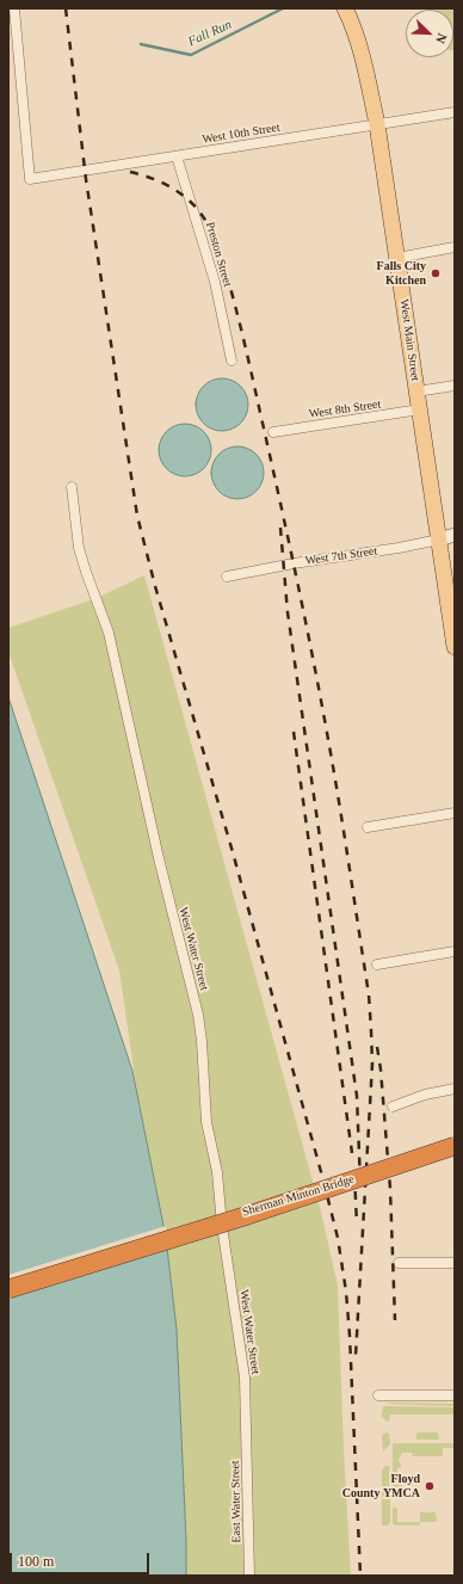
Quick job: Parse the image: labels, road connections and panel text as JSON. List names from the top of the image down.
{
  "streets": {
    "highway": ["Sherman Minton Bridge"],
    "main road": ["West Main Street"],
    "street": [
      "West 10th Street",
      "Preston Street",
      "West 8th Street",
      "West 7th Street",
      "West Water Street",
      "East Water Street"
    ]
  },
  "crossings": [
    ["West 10th Street", "Preston Street"],
    ["West 10th Street", "West Main Street"],
    ["West Main Street", "West 8th Street"],
    ["West Main Street", "West 7th Street"],
    ["West Water Street", "East Water Street"]
  ],
  "water": ["Fall Run"],
  "places": ["Falls City Kitchen", "Floyd County YMCA"],
  "scale_bar": "100 m",
  "north": "bottom right"
}
